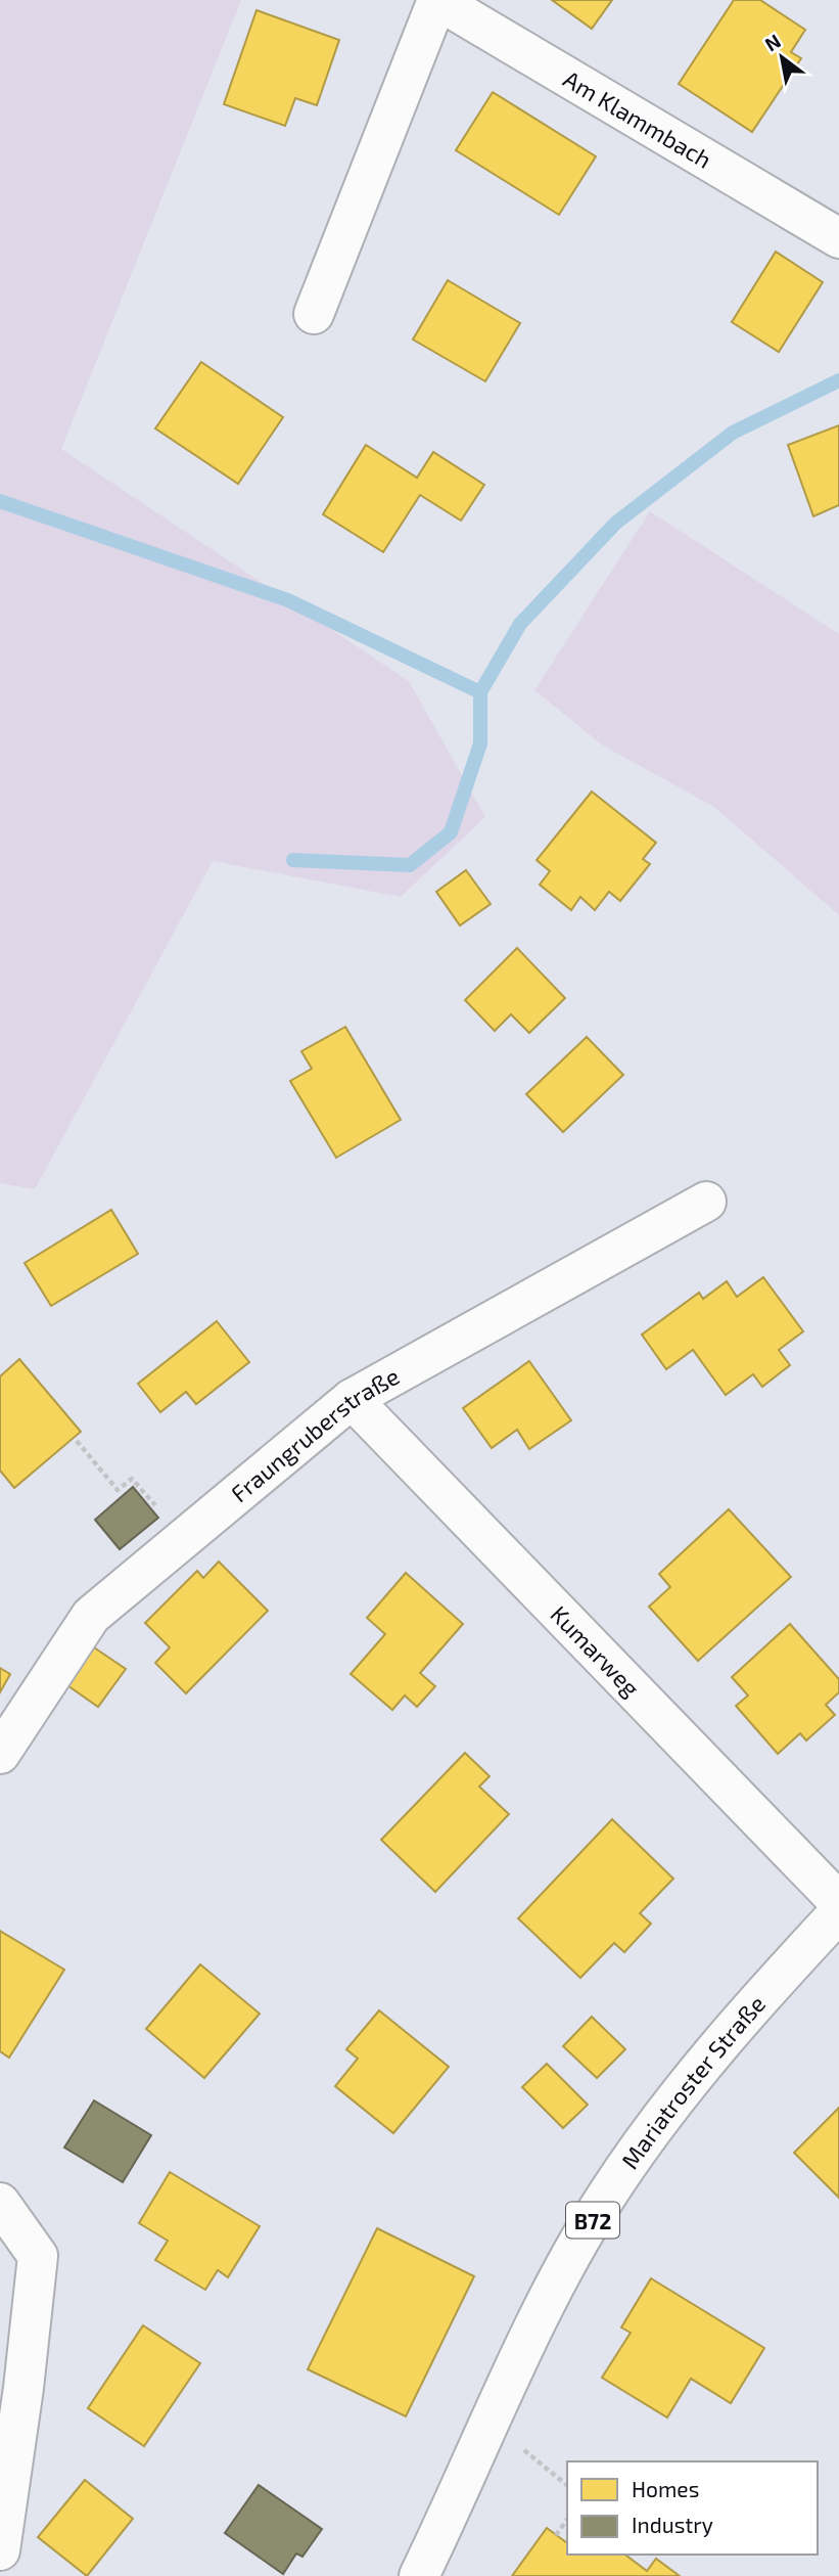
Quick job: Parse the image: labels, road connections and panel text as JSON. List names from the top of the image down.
{
  "streets": {
    "street": [
      "Am Klammbach",
      "Fraungruberstraße",
      "Kumarweg",
      "Mariatroster Straße",
      "B72"
    ]
  },
  "crossings": [
    ["Fraungruberstraße", "Kumarweg"]
  ],
  "legend": ["Homes", "Industry"],
  "north": "top left"
}
